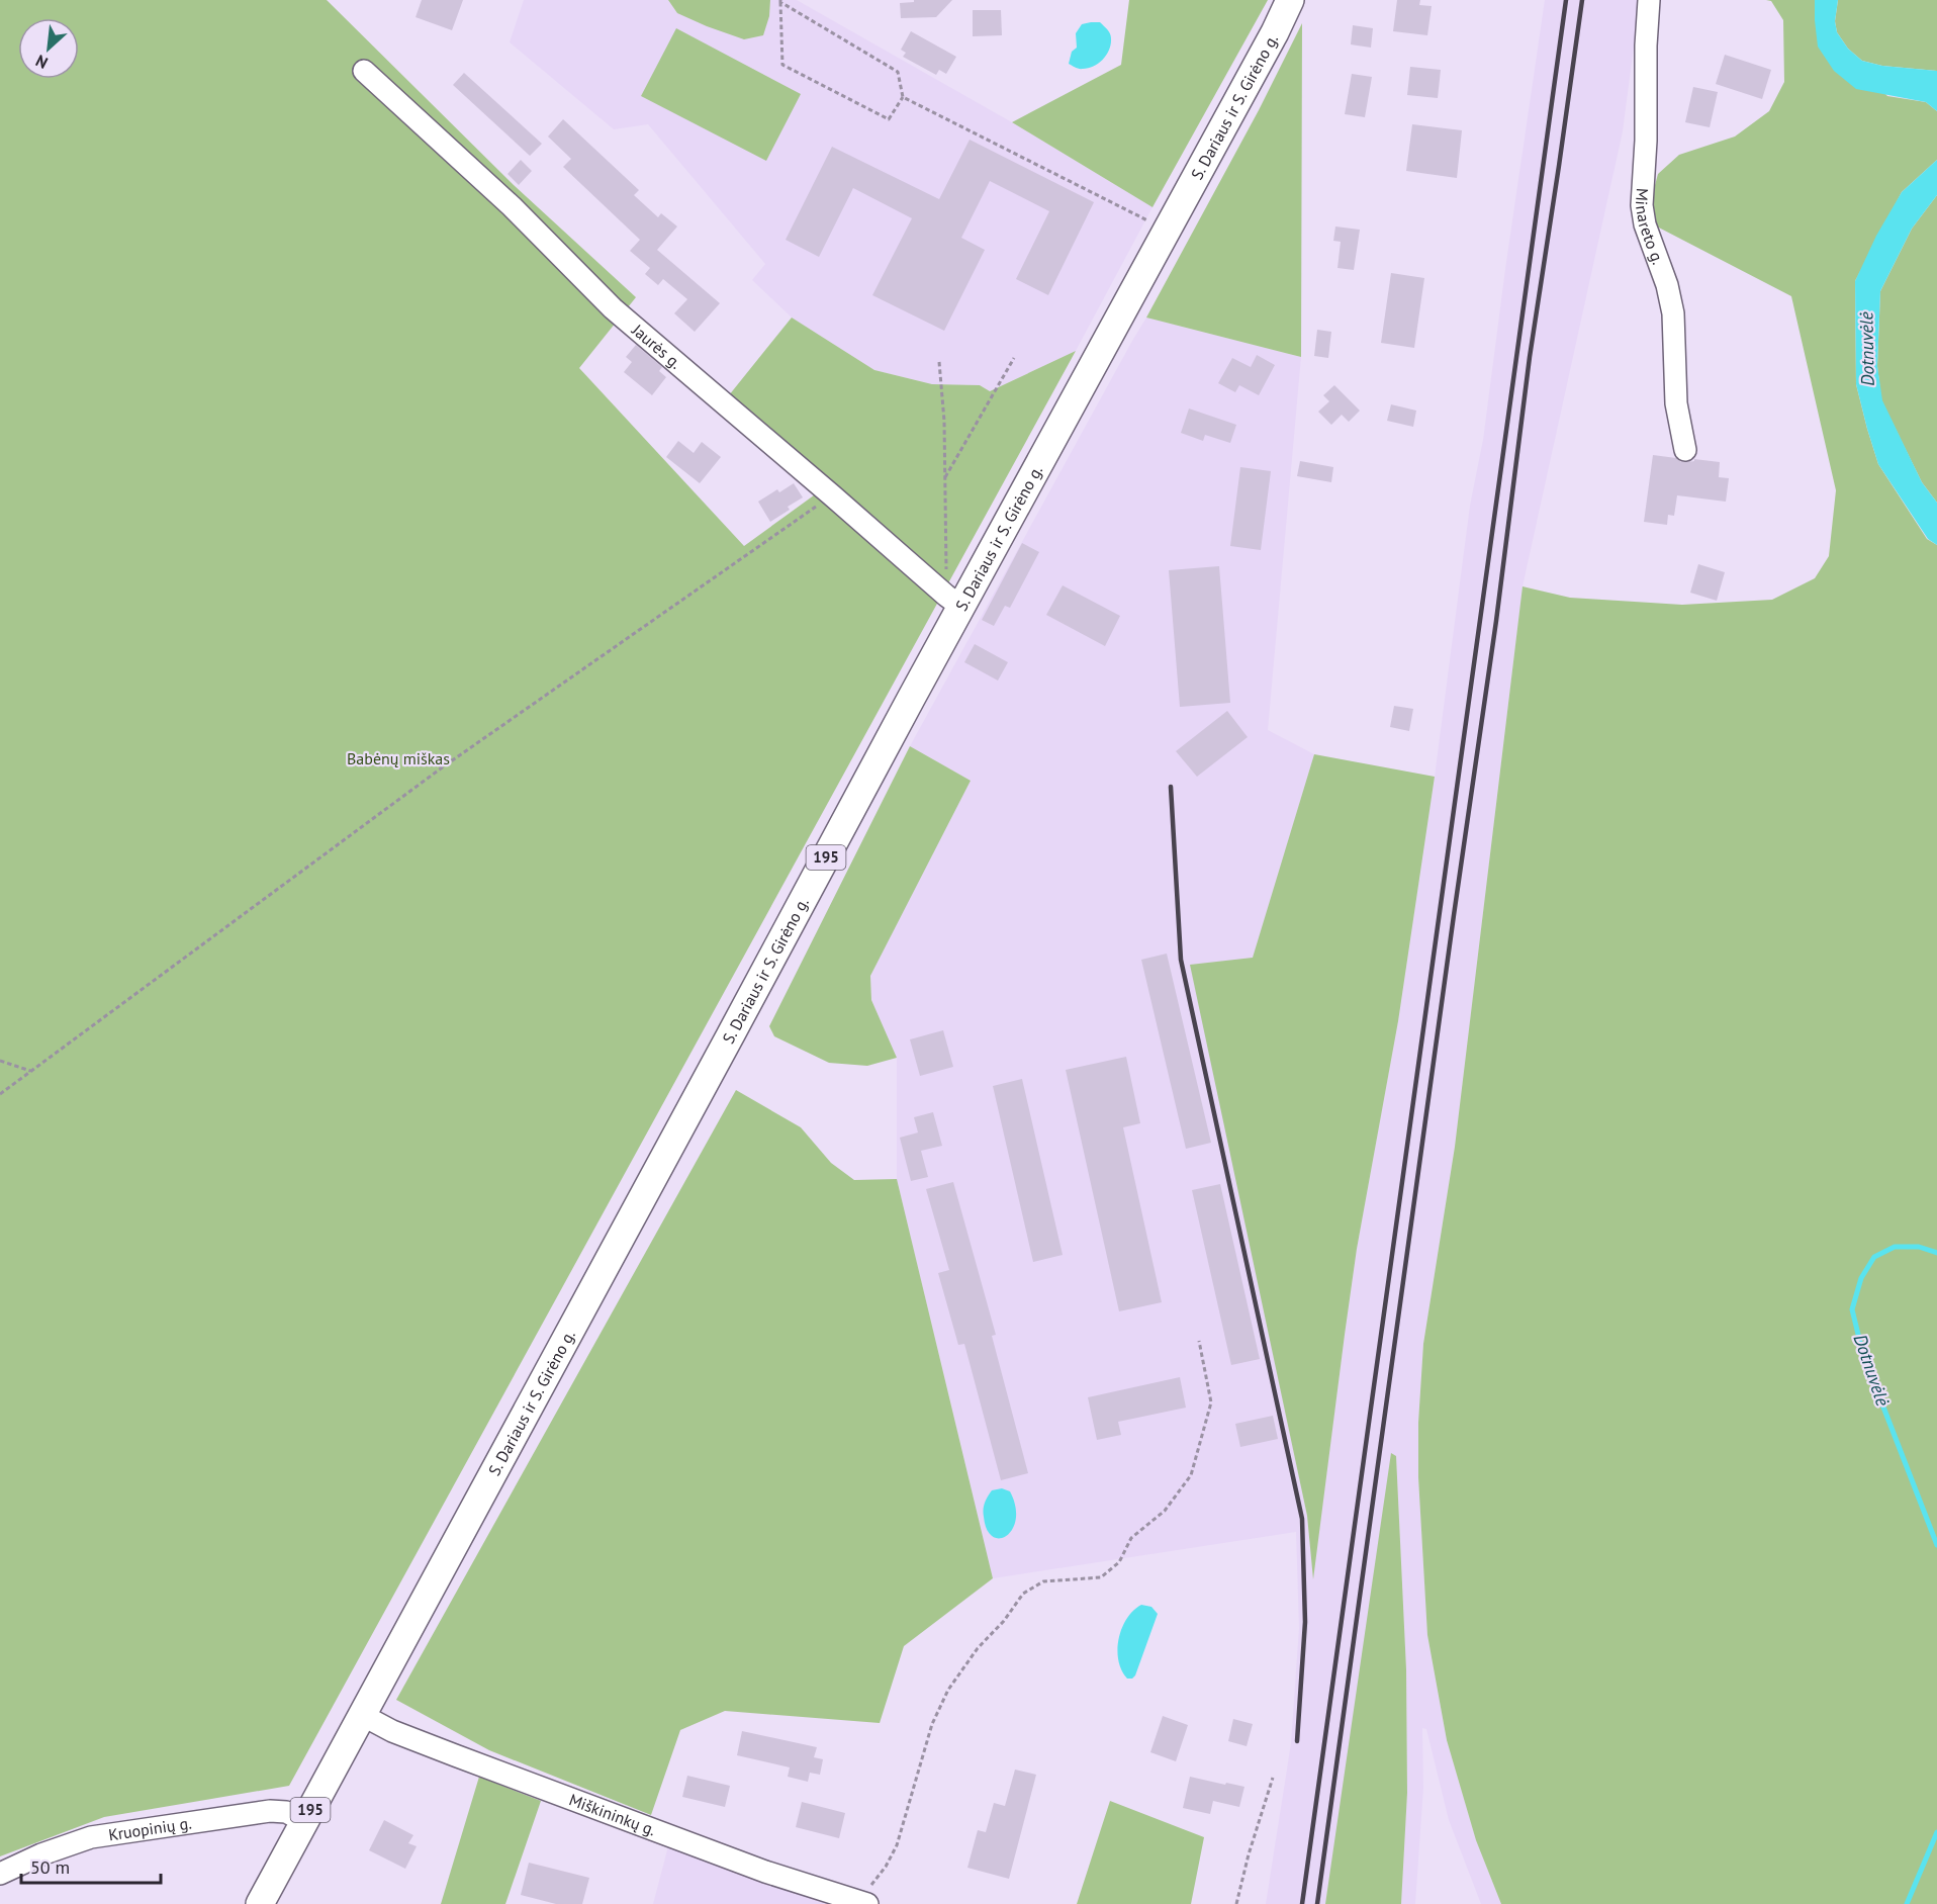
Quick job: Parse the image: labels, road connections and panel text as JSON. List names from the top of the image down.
{
  "streets": {
    "main road": ["S. Dariaus ir S. Girėno g.", "195"],
    "street": [
      "Minareto g.",
      "Jaurės g.",
      "Miškininkų g.",
      "Kruopinių g."
    ]
  },
  "crossings": [
    ["S. Dariaus ir S. Girėno g.", "Jaurės g."],
    ["S. Dariaus ir S. Girėno g.", "195"],
    ["S. Dariaus ir S. Girėno g.", "Miškininkų g."],
    ["195", "Miškininkų g."],
    ["195", "Kruopinių g."]
  ],
  "water": ["Dotnuvėlė"],
  "parks": ["Babėnų miškas"],
  "scale_bar": "50 m",
  "north": "bottom left"
}
